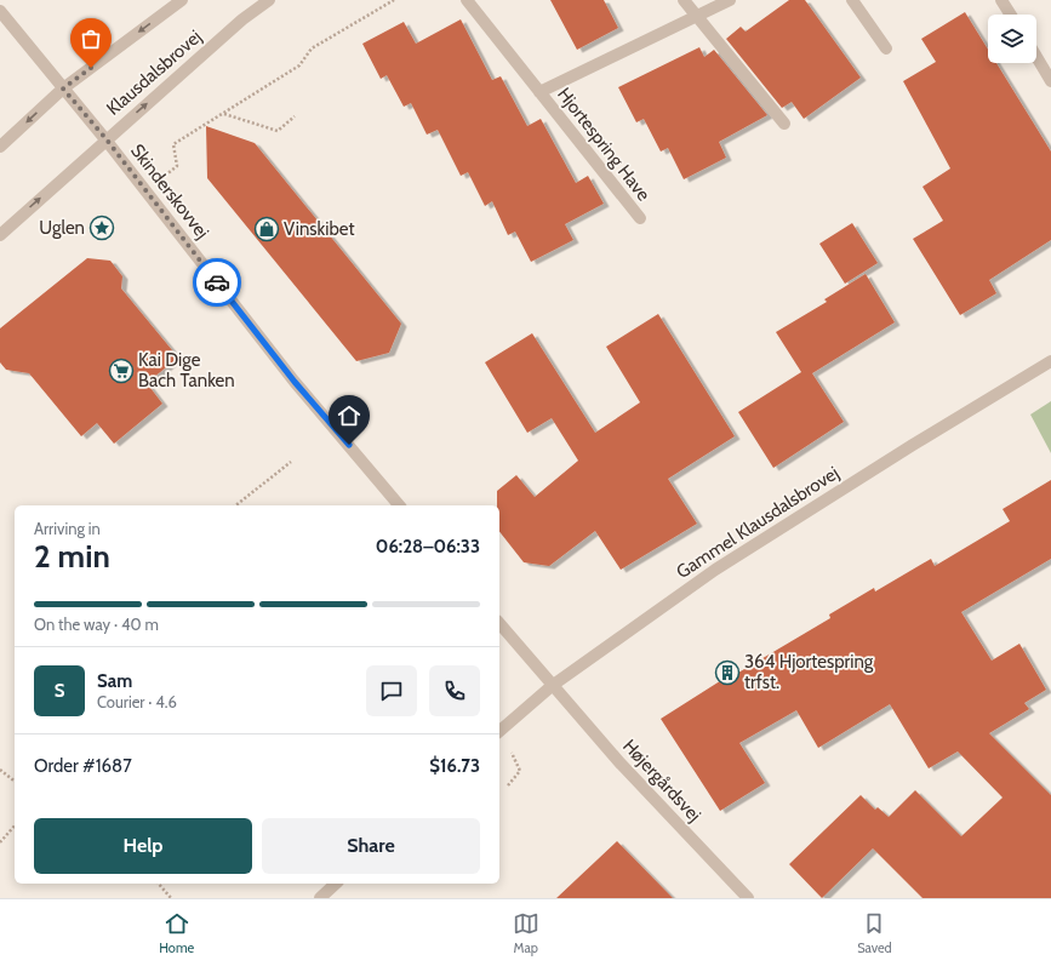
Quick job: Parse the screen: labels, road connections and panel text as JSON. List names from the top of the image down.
{
  "streets": {
    "street": [
      "Klausdalsbrovej",
      "Hjortespring Have",
      "Skinderskovvej",
      "Gammel Klausdalsbrovej",
      "Højergårdsvej"
    ]
  },
  "crossings": [
    ["Klausdalsbrovej", "Skinderskovvej"],
    ["Gammel Klausdalsbrovej", "Højergårdsvej"]
  ],
  "places": {
    "place": ["Uglen"],
    "shop": ["Vinskibet"],
    "supermarket": ["Kai Dige Bach Tanken"],
    "building": ["364 Hjortespring trfst."]
  },
  "page": {
    "heading": ["2 min", "Arriving in", "06:28–06:33"],
    "panel": [
      "Sam",
      "Courier · 4.6",
      "Order #1687",
      "$16.73"
    ],
    "bar": "On the way · 40 m",
    "round": "S",
    "buttons": ["Help", "Share"],
    "tabs": ["Home", "Map", "Saved"]
  }
}
